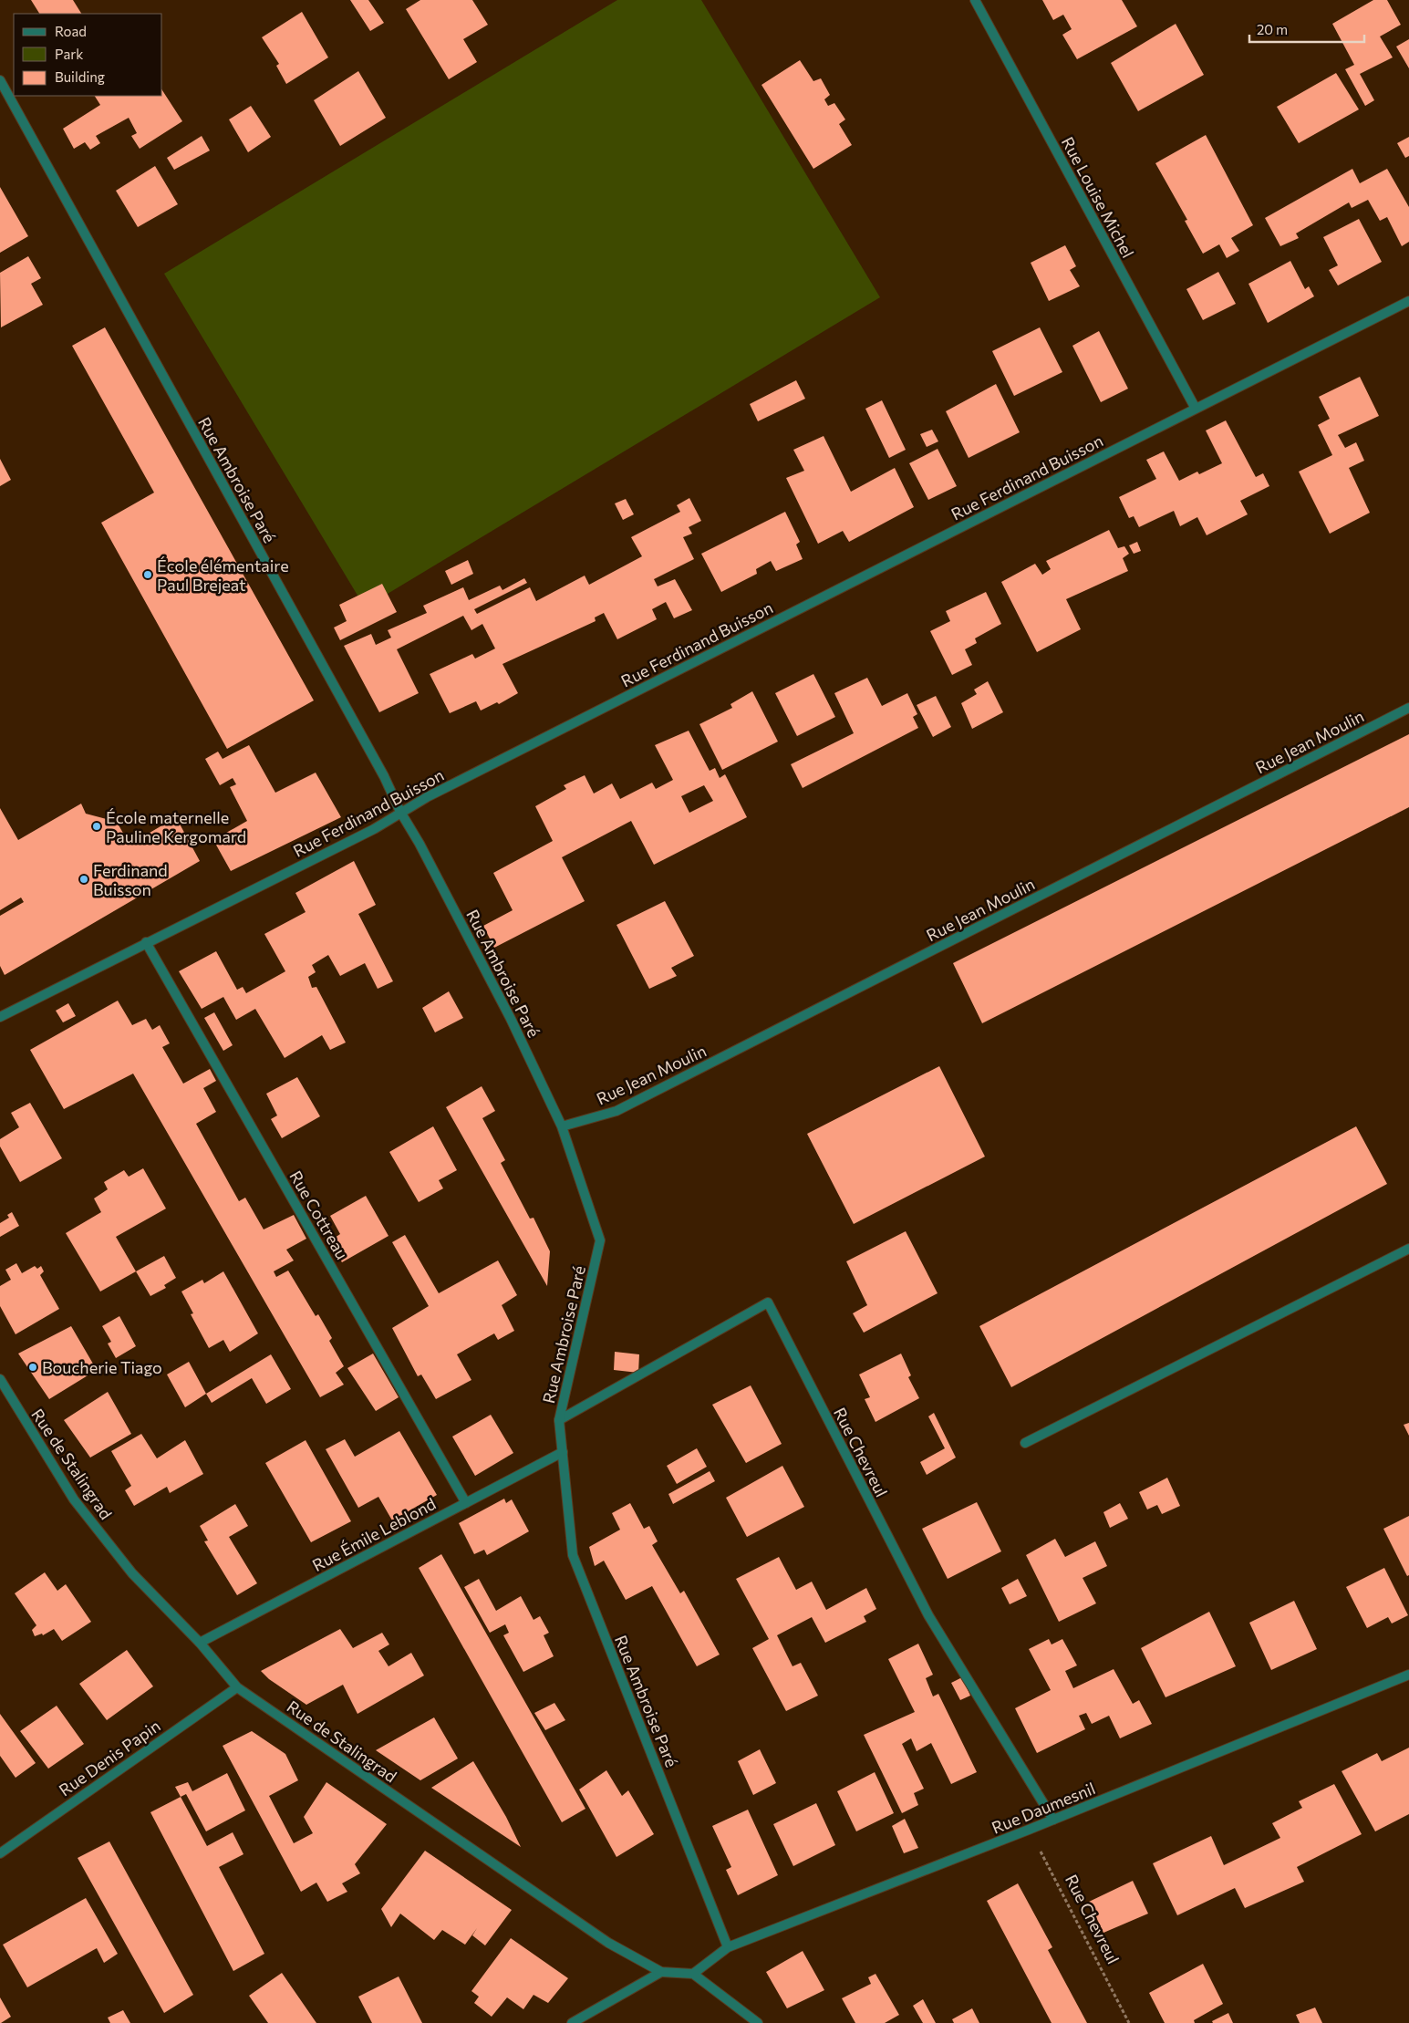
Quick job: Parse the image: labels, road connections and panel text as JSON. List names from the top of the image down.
{
  "streets": {
    "street": [
      "Rue Louise Michel",
      "Rue Ferdinand Buisson",
      "Rue Ambroise Paré",
      "Rue Jean Moulin",
      "Rue Cottreau",
      "Rue Chevreul",
      "Rue de Stalingrad",
      "Rue Émile Leblond",
      "Rue Denis Papin",
      "Rue Daumesnil"
    ]
  },
  "crossings": [
    ["Rue Louise Michel", "Rue Ferdinand Buisson"],
    ["Rue Ferdinand Buisson", "Rue Ambroise Paré"],
    ["Rue Ferdinand Buisson", "Rue Cottreau"],
    ["Rue Ambroise Paré", "Rue Jean Moulin"],
    ["Rue Ambroise Paré", "Rue Chevreul"],
    ["Rue Ambroise Paré", "Rue Émile Leblond"],
    ["Rue Ambroise Paré", "Rue Daumesnil"],
    ["Rue Cottreau", "Rue Émile Leblond"],
    ["Rue Chevreul", "Rue Daumesnil"],
    ["Rue de Stalingrad", "Rue Émile Leblond"],
    ["Rue de Stalingrad", "Rue Denis Papin"],
    ["Rue de Stalingrad", "Rue Daumesnil"]
  ],
  "places": [
    "École élémentaire Paul Brejeat",
    "École maternelle Pauline Kergomard",
    "Ferdinand Buisson",
    "Boucherie Tiago"
  ],
  "legend": ["Road", "Park", "Building"],
  "scale_bar": "20 m"
}
